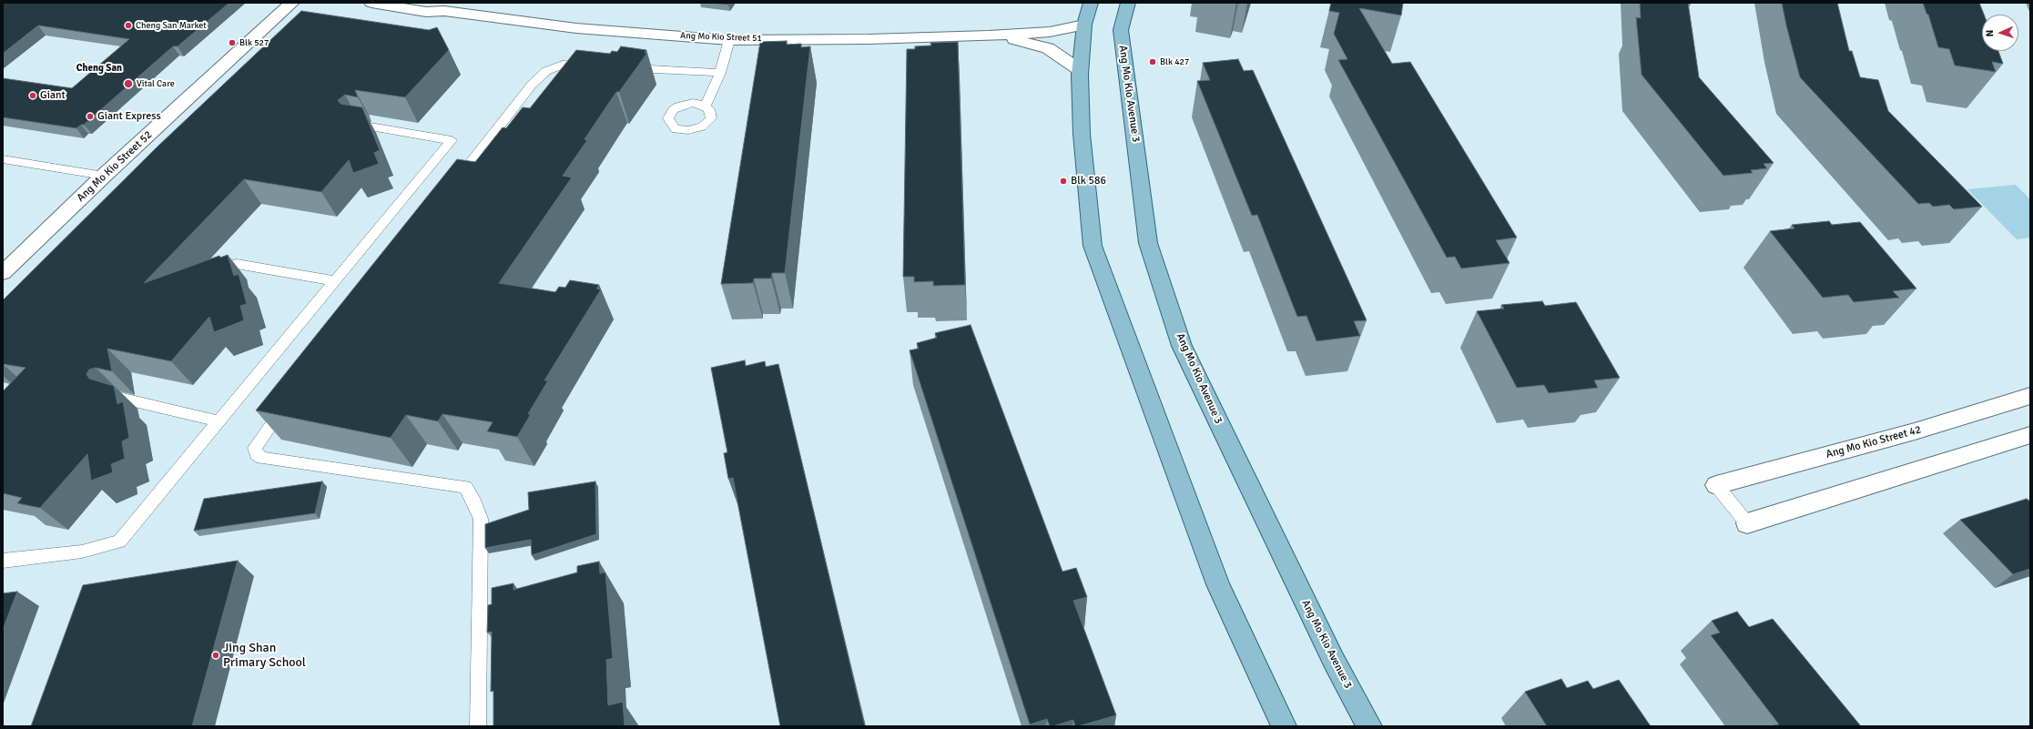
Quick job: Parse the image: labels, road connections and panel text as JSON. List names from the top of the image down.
{
  "streets": {
    "main road": ["Ang Mo Kio Avenue 3"],
    "street": ["Ang Mo Kio Street 51", "Ang Mo Kio Street 52", "Ang Mo Kio Street 42"]
  },
  "districts": ["Cheng San"],
  "places": [
    "Cheng San Market",
    "Blk 527",
    "Blk 427",
    "Vital Care",
    "Giant",
    "Giant Express",
    "Blk 586",
    "Jing Shan Primary School"
  ],
  "north": "left"
}
